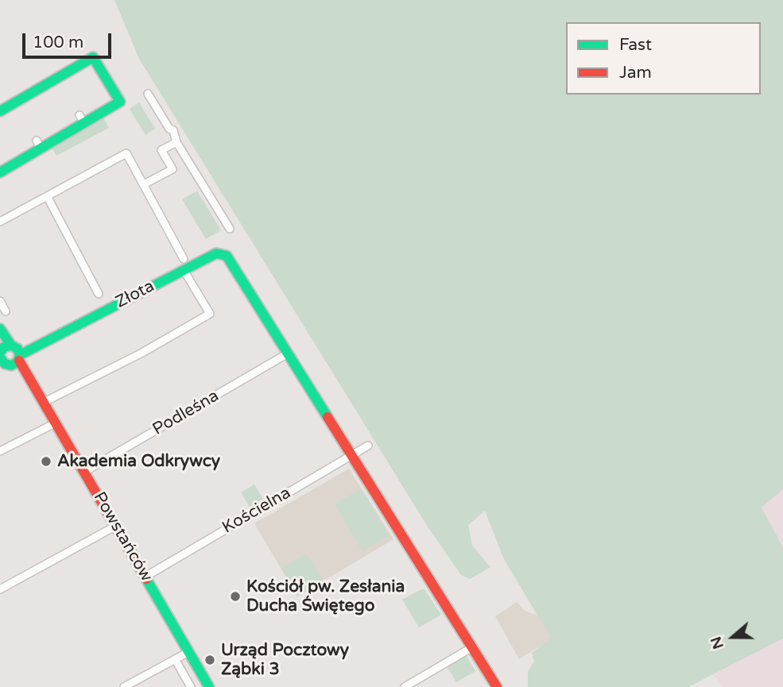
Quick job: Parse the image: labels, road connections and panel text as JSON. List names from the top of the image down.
{
  "streets": {
    "street": [
      "Złota",
      "Podleśna",
      "Kościelna",
      "Powstańców"
    ]
  },
  "crossings": [
    ["Złota", "Podleśna"],
    ["Złota", "Powstańców"],
    ["Podleśna", "Powstańców"],
    ["Kościelna", "Powstańców"]
  ],
  "places": ["Akademia Odkrywcy", "Kościół pw. Zesłania Ducha Świętego", "Urząd Pocztowy Ząbki 3"],
  "legend": ["Fast", "Jam"],
  "scale_bar": "100 m",
  "north": "left"
}
